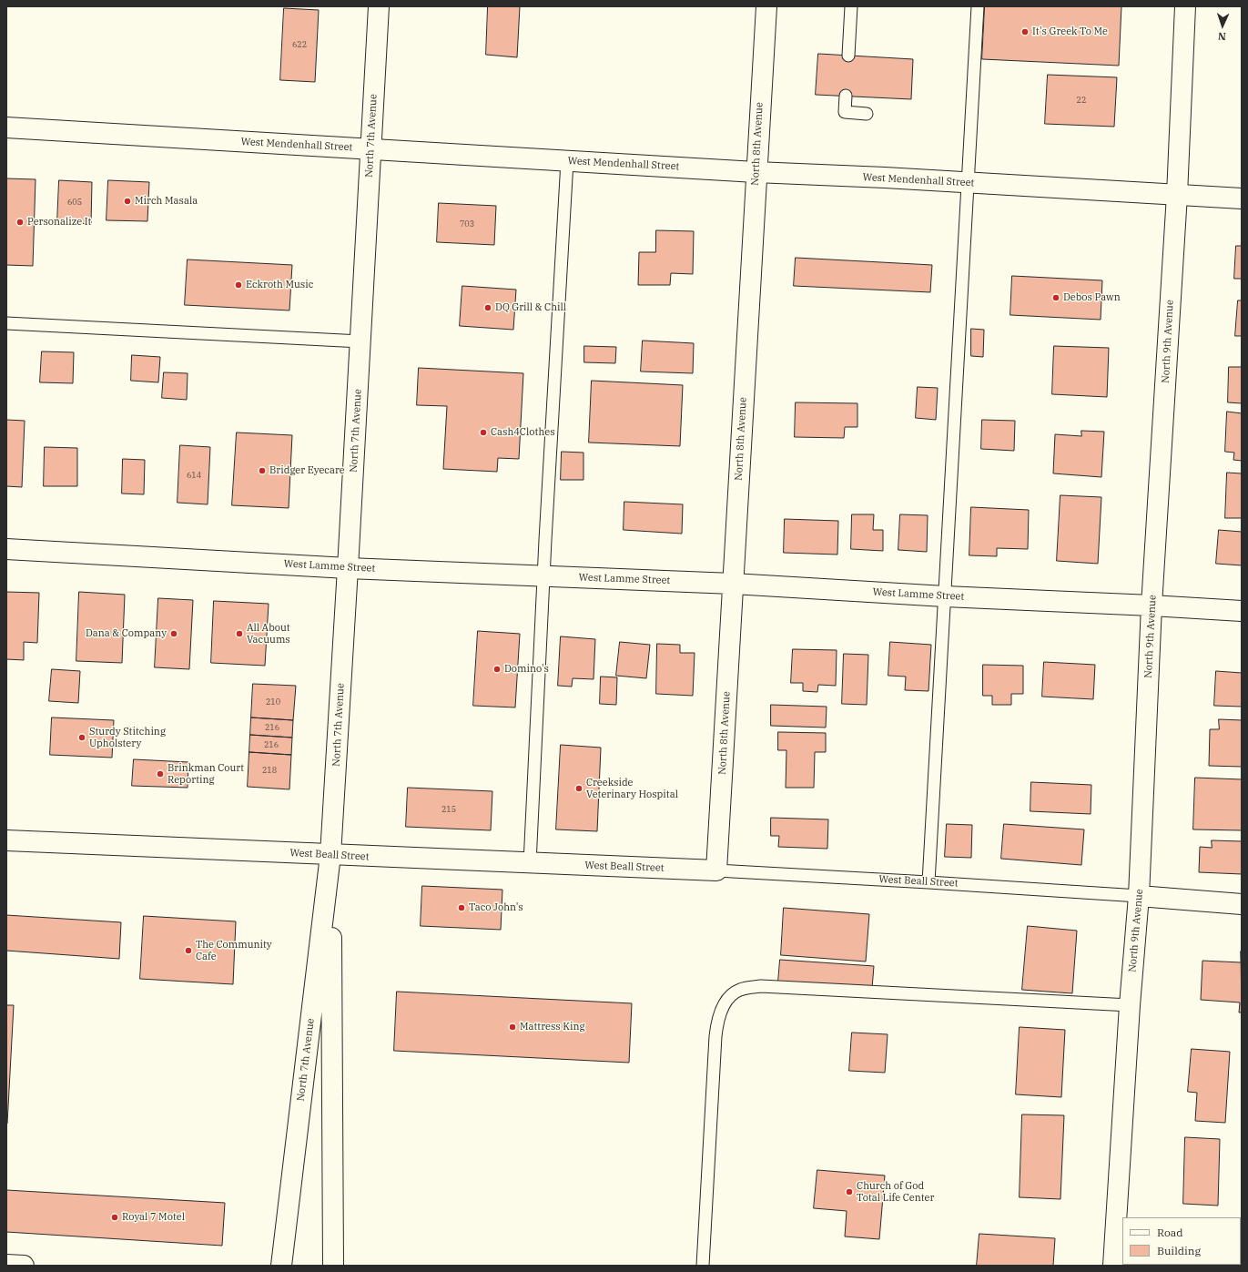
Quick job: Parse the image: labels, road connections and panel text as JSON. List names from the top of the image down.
{
  "streets": {
    "street": [
      "North 7th Avenue",
      "North 8th Avenue",
      "West Mendenhall Street",
      "North 9th Avenue",
      "West Lamme Street",
      "West Beall Street"
    ]
  },
  "crossings": [
    ["North 7th Avenue", "West Mendenhall Street"],
    ["North 7th Avenue", "West Lamme Street"],
    ["North 7th Avenue", "West Beall Street"],
    ["North 8th Avenue", "West Mendenhall Street"],
    ["North 8th Avenue", "West Lamme Street"],
    ["North 8th Avenue", "West Beall Street"],
    ["West Mendenhall Street", "North 9th Avenue"],
    ["North 9th Avenue", "West Lamme Street"],
    ["North 9th Avenue", "West Beall Street"]
  ],
  "places": [
    "It's Greek To Me",
    "Mirch Masala",
    "Personalize It",
    "Eckroth Music",
    "Debos Pawn",
    "DQ Grill & Chill",
    "Cash4Clothes",
    "Bridger Eyecare",
    "Dana & Company",
    "All About Vacuums",
    "Domino's",
    "Sturdy Stitching Upholstery",
    "Brinkman Court Reporting",
    "Creekside Veterinary Hospital",
    "Taco John's",
    "The Community Cafe",
    "Mattress King",
    "Church of God Total Life Center",
    "Royal 7 Motel"
  ],
  "house_numbers": [
    "622",
    "22",
    "605",
    "703",
    "614",
    "210",
    "216",
    "216",
    "218",
    "215"
  ],
  "legend": ["Road", "Building"],
  "north": "bottom"
}
